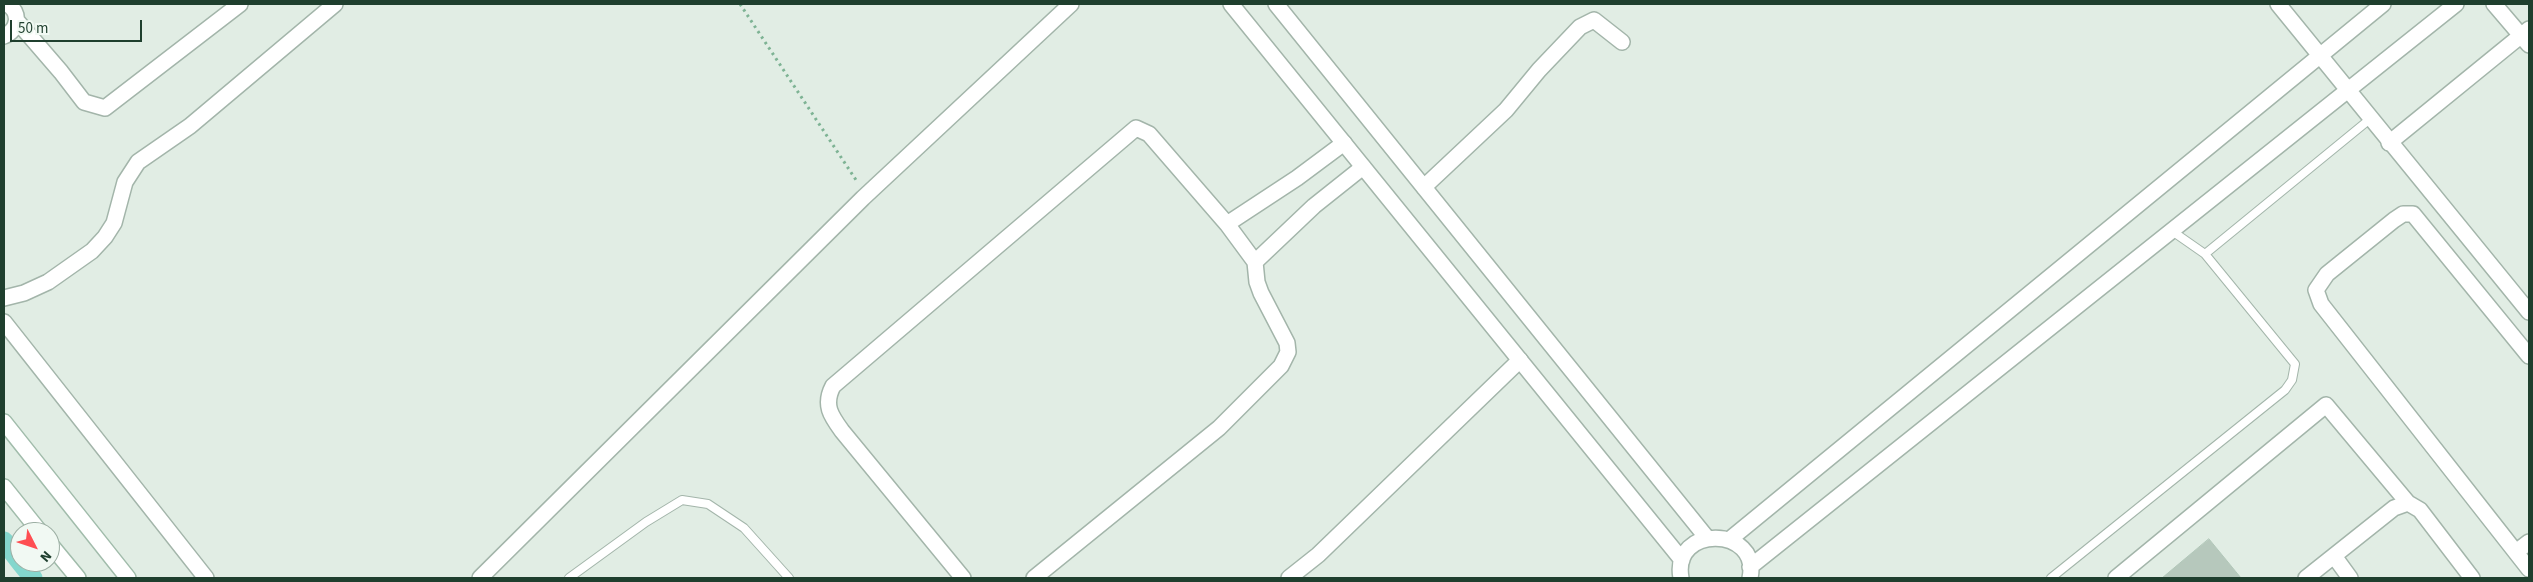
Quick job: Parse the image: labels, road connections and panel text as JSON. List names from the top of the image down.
{
  "scale_bar": "50 m",
  "north": "bottom right"
}
